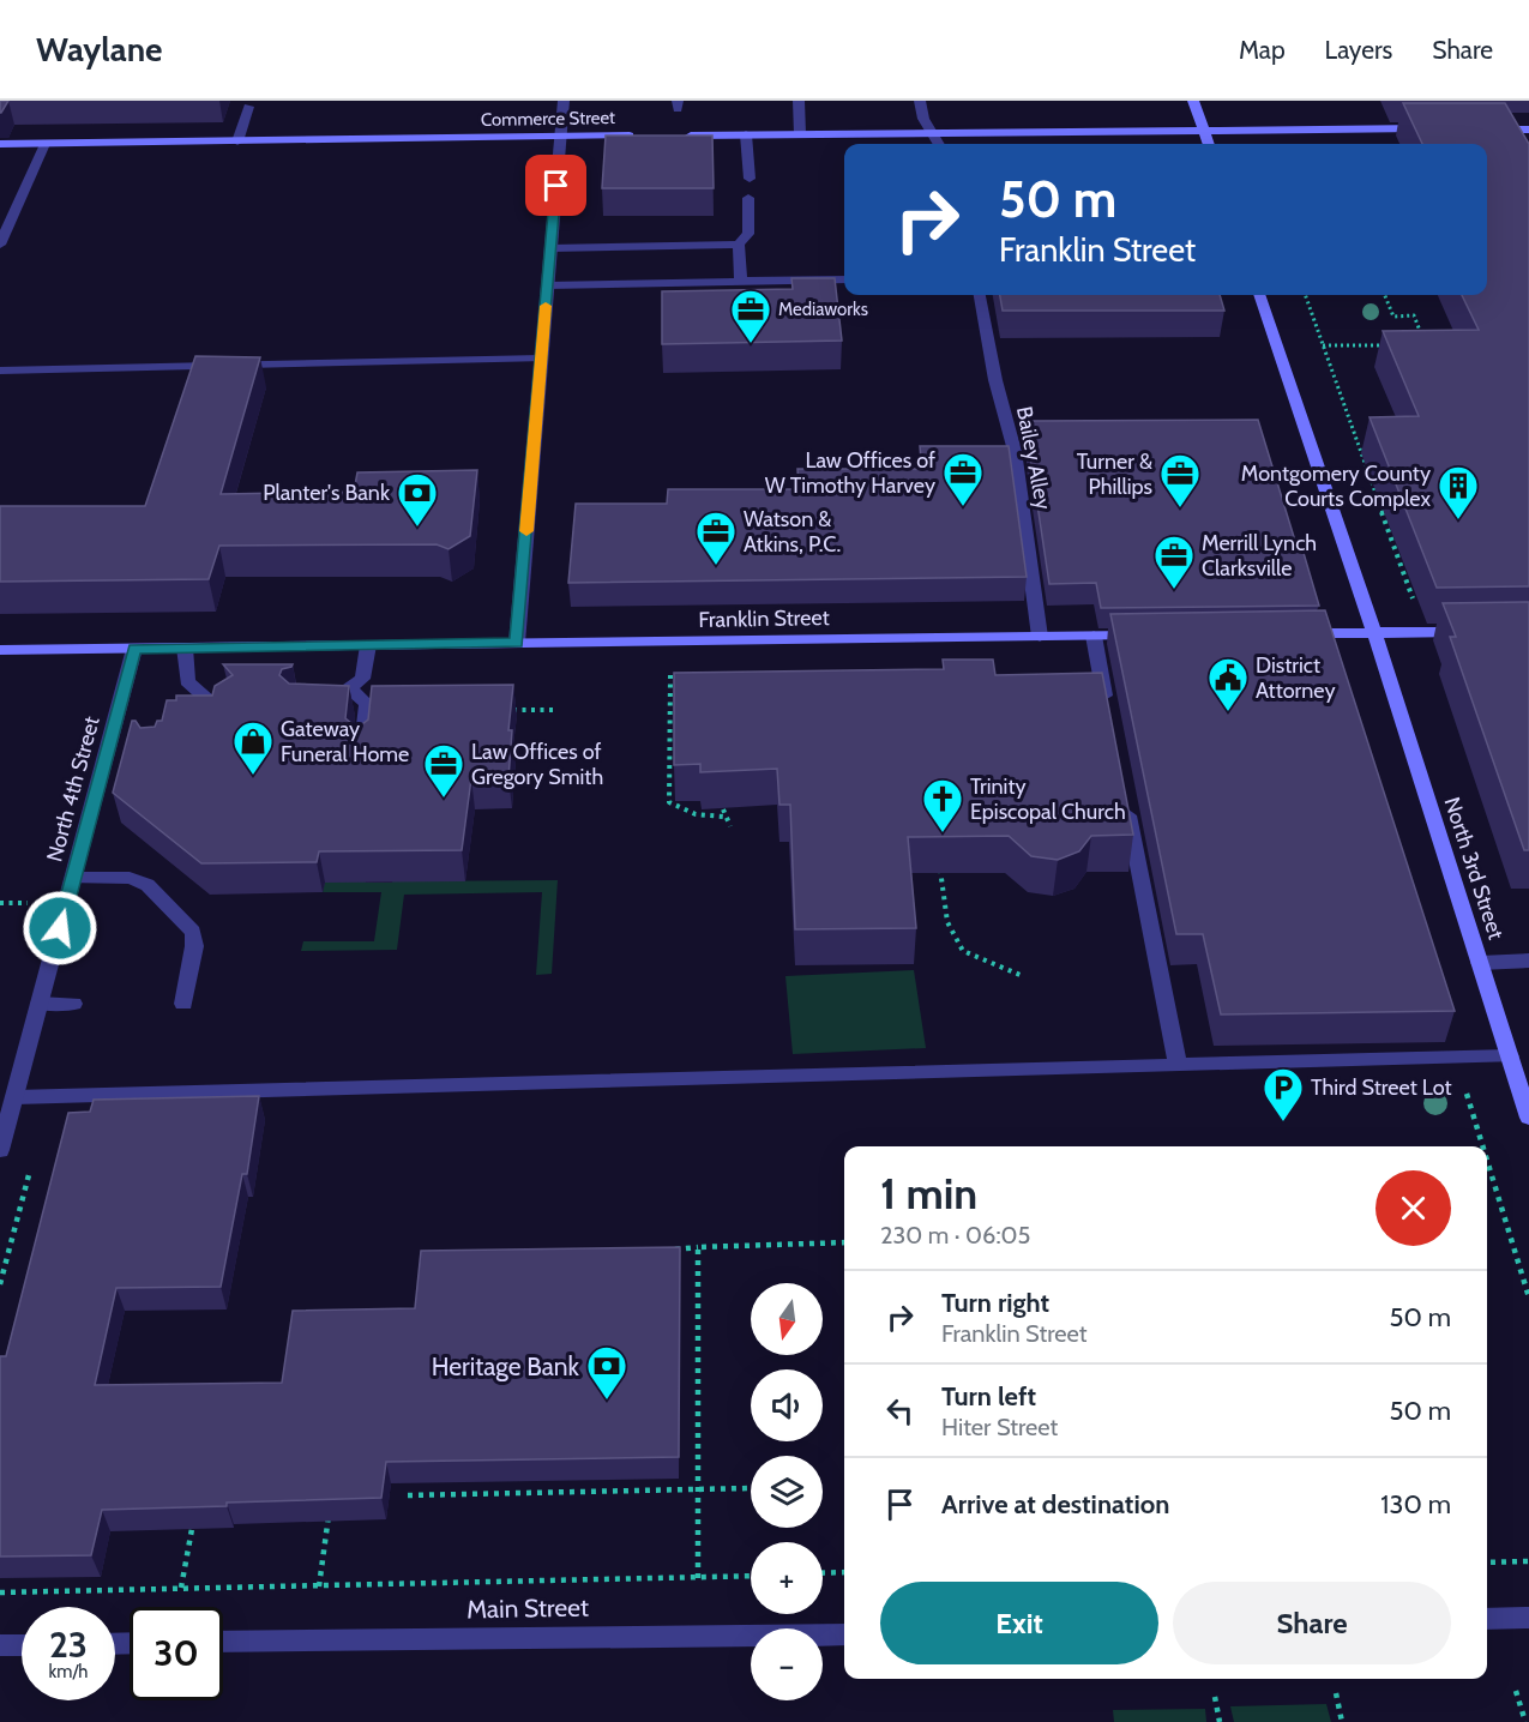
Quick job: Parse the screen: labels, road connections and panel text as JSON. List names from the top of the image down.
{
  "streets": {
    "street": [
      "Commerce Street",
      "Bailey Alley",
      "Franklin Street",
      "North 4th Street",
      "North 3rd Street",
      "Main Street"
    ]
  },
  "crossings": [
    ["Bailey Alley", "Franklin Street"],
    ["Franklin Street", "North 4th Street"]
  ],
  "places": {
    "office": [
      "Mediaworks",
      "Law Offices of W Timothy Harvey",
      "Turner & Phillips",
      "Watson & Atkins, P.C.",
      "Merrill Lynch Clarksville",
      "Law Offices of Gregory Smith"
    ],
    "building": ["Montgomery County Courts Complex"],
    "bank": ["Planter's Bank", "Heritage Bank"],
    "public building": ["District Attorney"],
    "shop": ["Gateway Funeral Home"],
    "church": ["Trinity Episcopal Church"],
    "parking": ["Third Street Lot"]
  },
  "north": "bottom",
  "page": {
    "header": "Waylane",
    "nav": ["Map", "Layers", "Share"],
    "turn": ["50 m", "Franklin Street"],
    "heading": ["1 min", "230 m · 06:05"],
    "list": [
      {
        "name": "Turn right",
        "note": "Franklin Street",
        "value": "50 m"
      },
      {
        "name": "Turn left",
        "note": "Hiter Street",
        "value": "50 m"
      },
      {
        "name": "Arrive at destination",
        "value": "130 m"
      }
    ],
    "map_buttons": ["+", "−"],
    "buttons": ["Exit", "Share"],
    "speed": "23 km/h",
    "limit": "30"
  }
}
